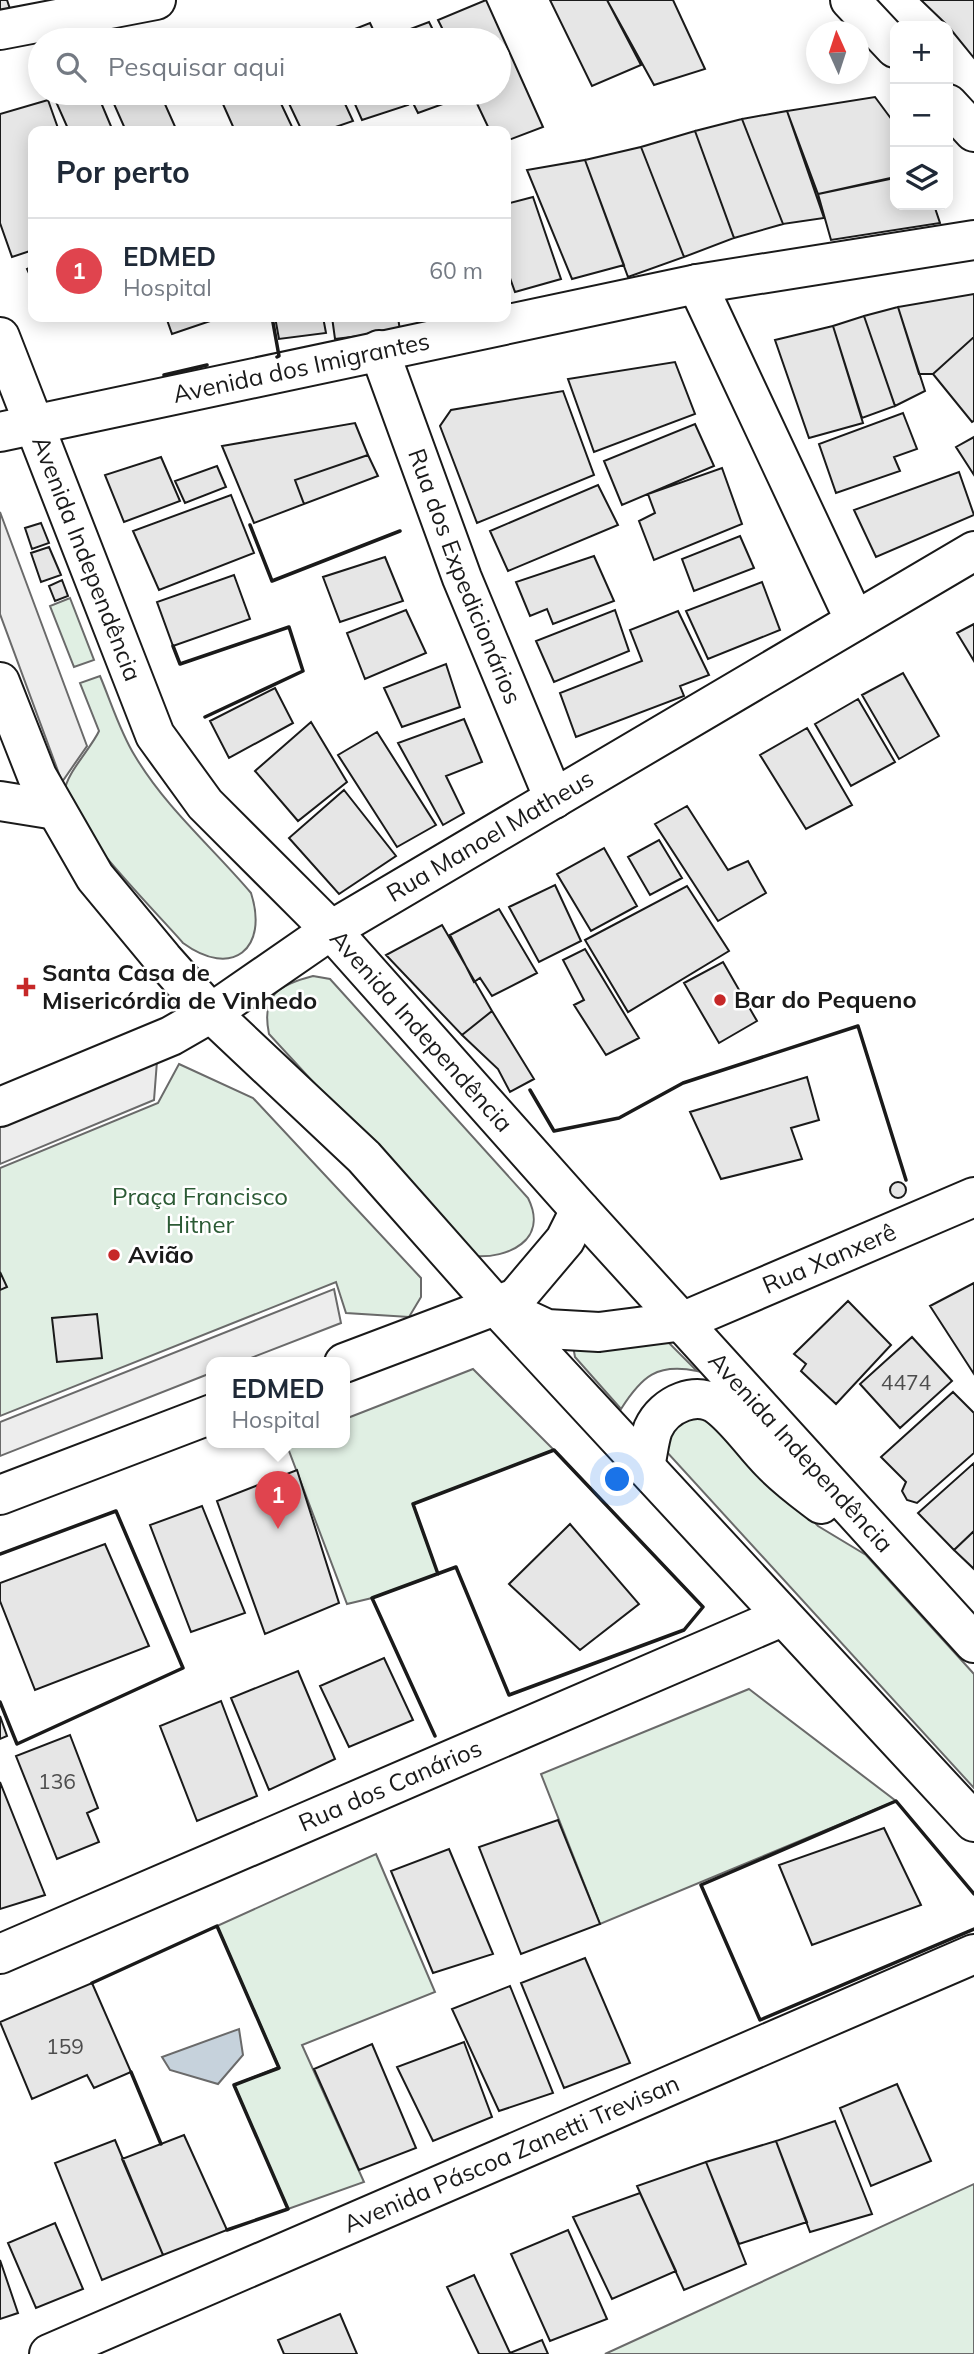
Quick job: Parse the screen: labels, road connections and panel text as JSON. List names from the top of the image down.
{
  "streets": {
    "main road": [
      "Avenida dos Imigrantes",
      "Avenida Independência",
      "Rua dos Expedicionários",
      "Rua Manoel Matheus",
      "Rua Xanxerê",
      "Rua dos Canários",
      "Avenida Páscoa Zanetti Trevisan"
    ]
  },
  "crossings": [
    ["Avenida dos Imigrantes", "Avenida Independência"],
    ["Avenida dos Imigrantes", "Rua dos Expedicionários"],
    ["Avenida Independência", "Rua Manoel Matheus"],
    ["Avenida Independência", "Rua Xanxerê"],
    ["Rua dos Expedicionários", "Rua Manoel Matheus"]
  ],
  "parks": ["Praça Francisco Hitner"],
  "places": {
    "health": ["Santa Casa de Misericórdia de Vinhedo"],
    "other": ["Bar do Pequeno", "Avião"]
  },
  "house_numbers": ["4474", "136", "159"],
  "north": "top",
  "page": {
    "map_buttons": ["+", "−"],
    "search": "Pesquisar aqui",
    "heading": "Por perto",
    "list": [
      {
        "mark": "1",
        "name": "EDMED",
        "note": "Hospital",
        "value": "60 m"
      }
    ],
    "popup": ["EDMED", "Hospital"],
    "pins": "1"
  }
}
